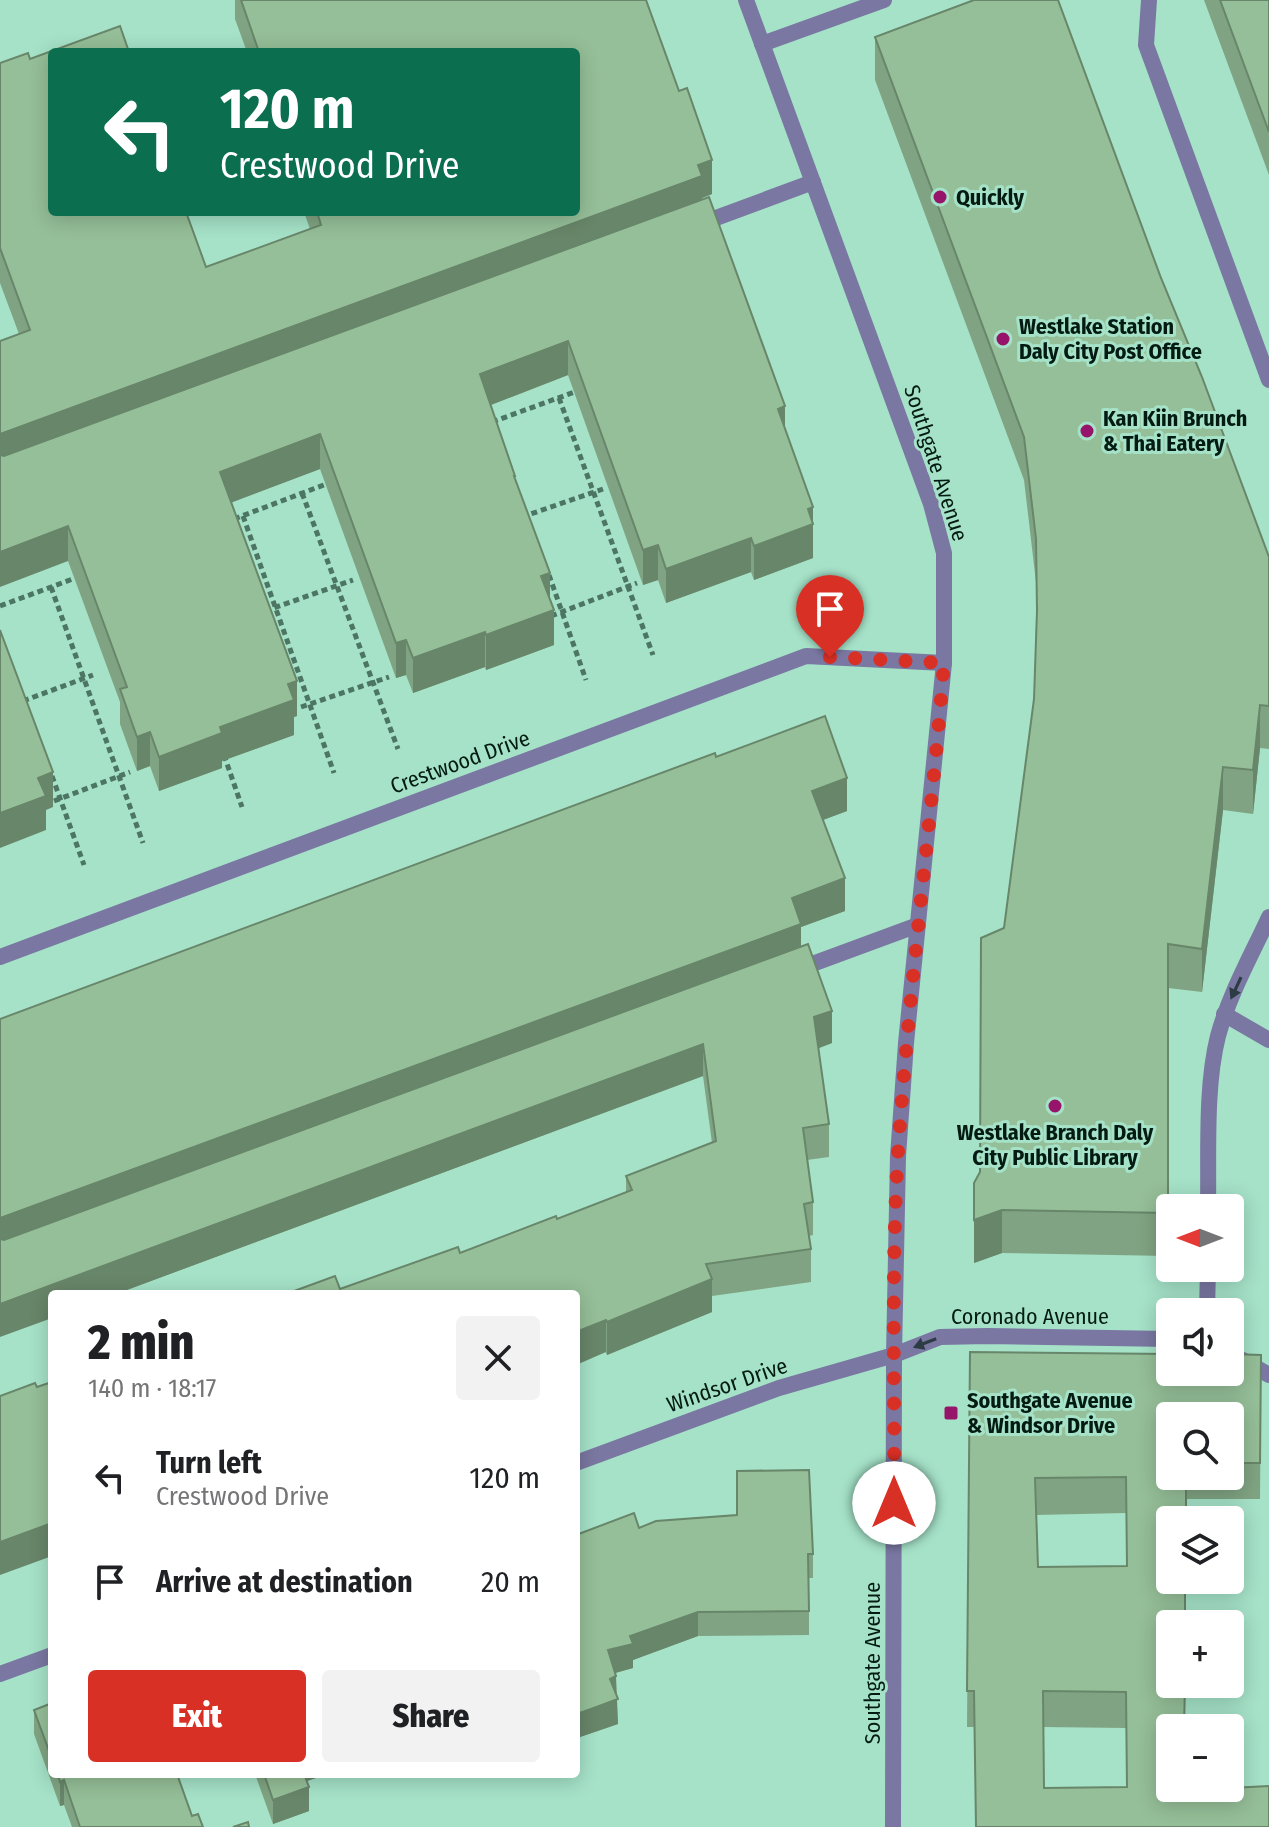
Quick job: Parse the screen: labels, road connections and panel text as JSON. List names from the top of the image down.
{
  "streets": {
    "street": [
      "Southgate Avenue",
      "Crestwood Drive",
      "Coronado Avenue",
      "Windsor Drive"
    ]
  },
  "crossings": [
    ["Southgate Avenue", "Crestwood Drive"],
    ["Southgate Avenue", "Coronado Avenue"],
    ["Southgate Avenue", "Windsor Drive"],
    ["Coronado Avenue", "Windsor Drive"]
  ],
  "one_way": ["Coronado Avenue"],
  "places": {
    "other": [
      "Quickly",
      "Westlake Station Daly City Post Office",
      "Kan Kiin Brunch & Thai Eatery",
      "Westlake Branch Daly City Public Library"
    ],
    "transit": ["Southgate Avenue & Windsor Drive"]
  },
  "north": "left",
  "page": {
    "turn": ["120 m", "Crestwood Drive"],
    "map_buttons": ["+", "−"],
    "heading": ["2 min", "140 m · 18:17"],
    "list": [
      {
        "name": "Turn left",
        "note": "Crestwood Drive",
        "value": "120 m"
      },
      {
        "name": "Arrive at destination",
        "value": "20 m"
      }
    ],
    "buttons": ["Exit", "Share"]
  }
}
